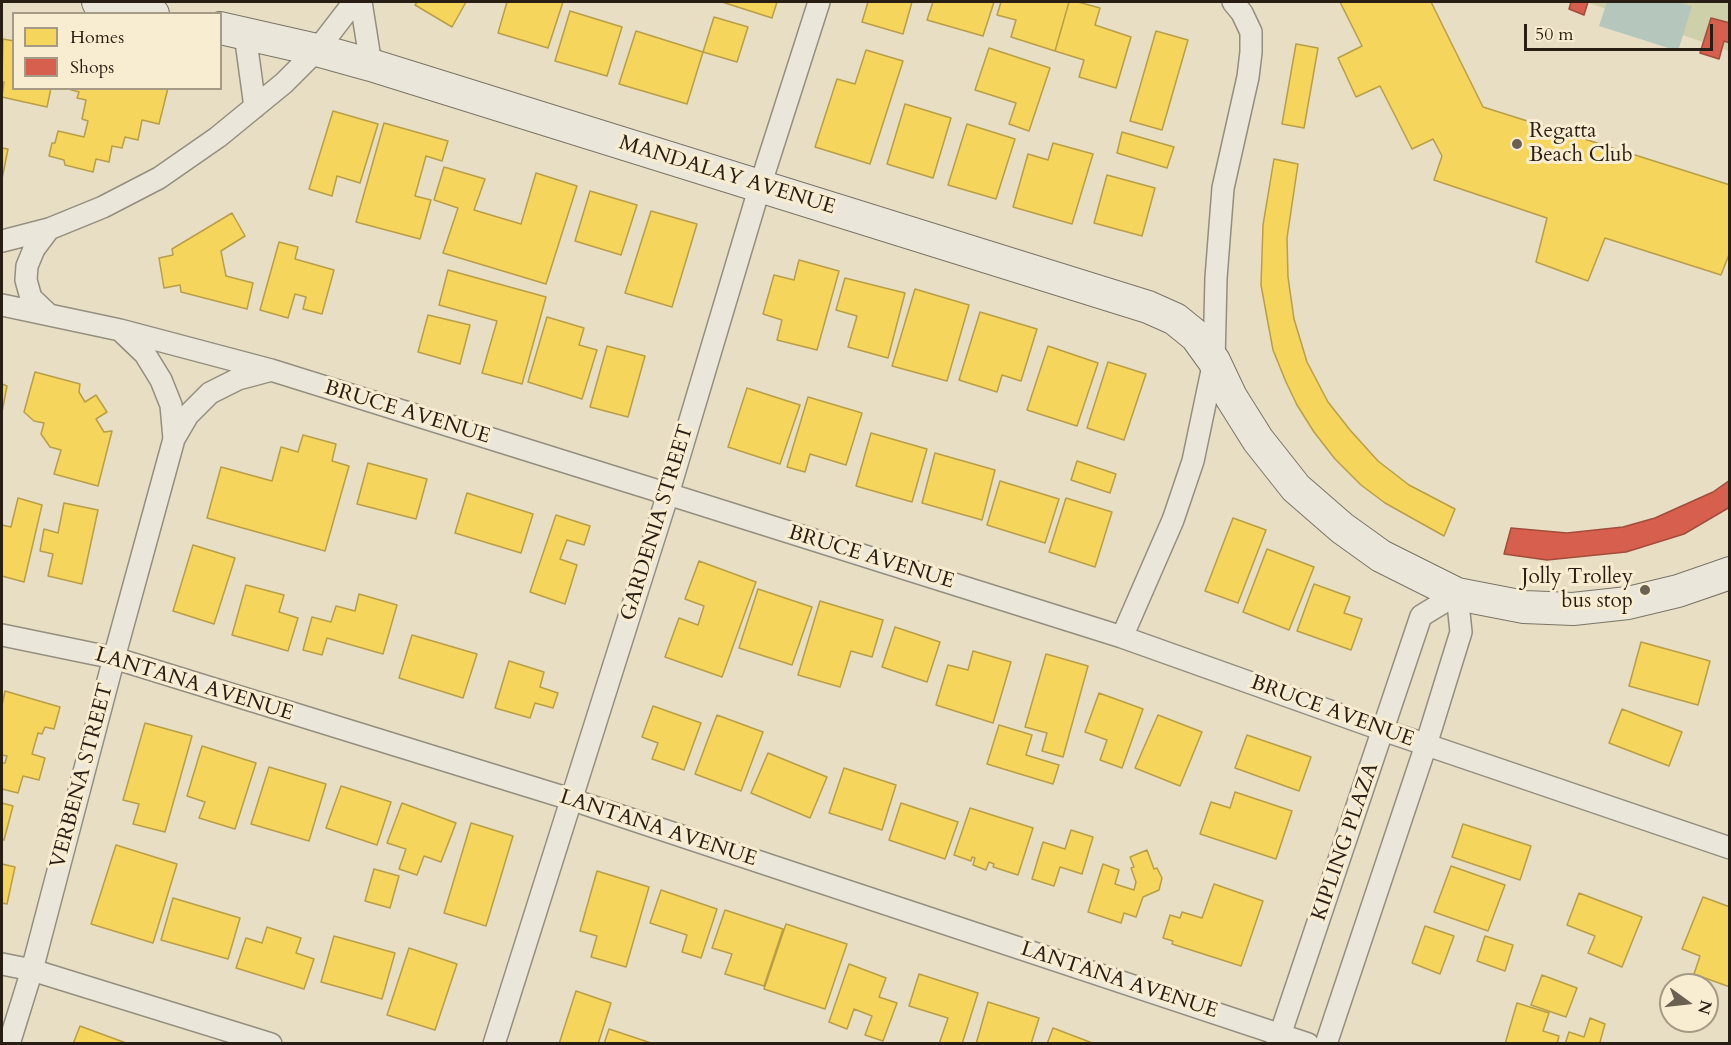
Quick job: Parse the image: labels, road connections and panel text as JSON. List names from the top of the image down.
{
  "streets": {
    "street": [
      "MANDALAY AVENUE",
      "BRUCE AVENUE",
      "GARDENIA STREET",
      "LANTANA AVENUE",
      "VERBENA STREET",
      "KIPLING PLAZA"
    ]
  },
  "crossings": [
    ["MANDALAY AVENUE", "GARDENIA STREET"],
    ["MANDALAY AVENUE", "KIPLING PLAZA"],
    ["BRUCE AVENUE", "GARDENIA STREET"],
    ["BRUCE AVENUE", "VERBENA STREET"],
    ["BRUCE AVENUE", "KIPLING PLAZA"],
    ["GARDENIA STREET", "LANTANA AVENUE"],
    ["LANTANA AVENUE", "VERBENA STREET"],
    ["LANTANA AVENUE", "KIPLING PLAZA"]
  ],
  "places": ["Regatta Beach Club", "Jolly Trolley bus stop"],
  "legend": ["Homes", "Shops"],
  "scale_bar": "50 m",
  "north": "right"
}
